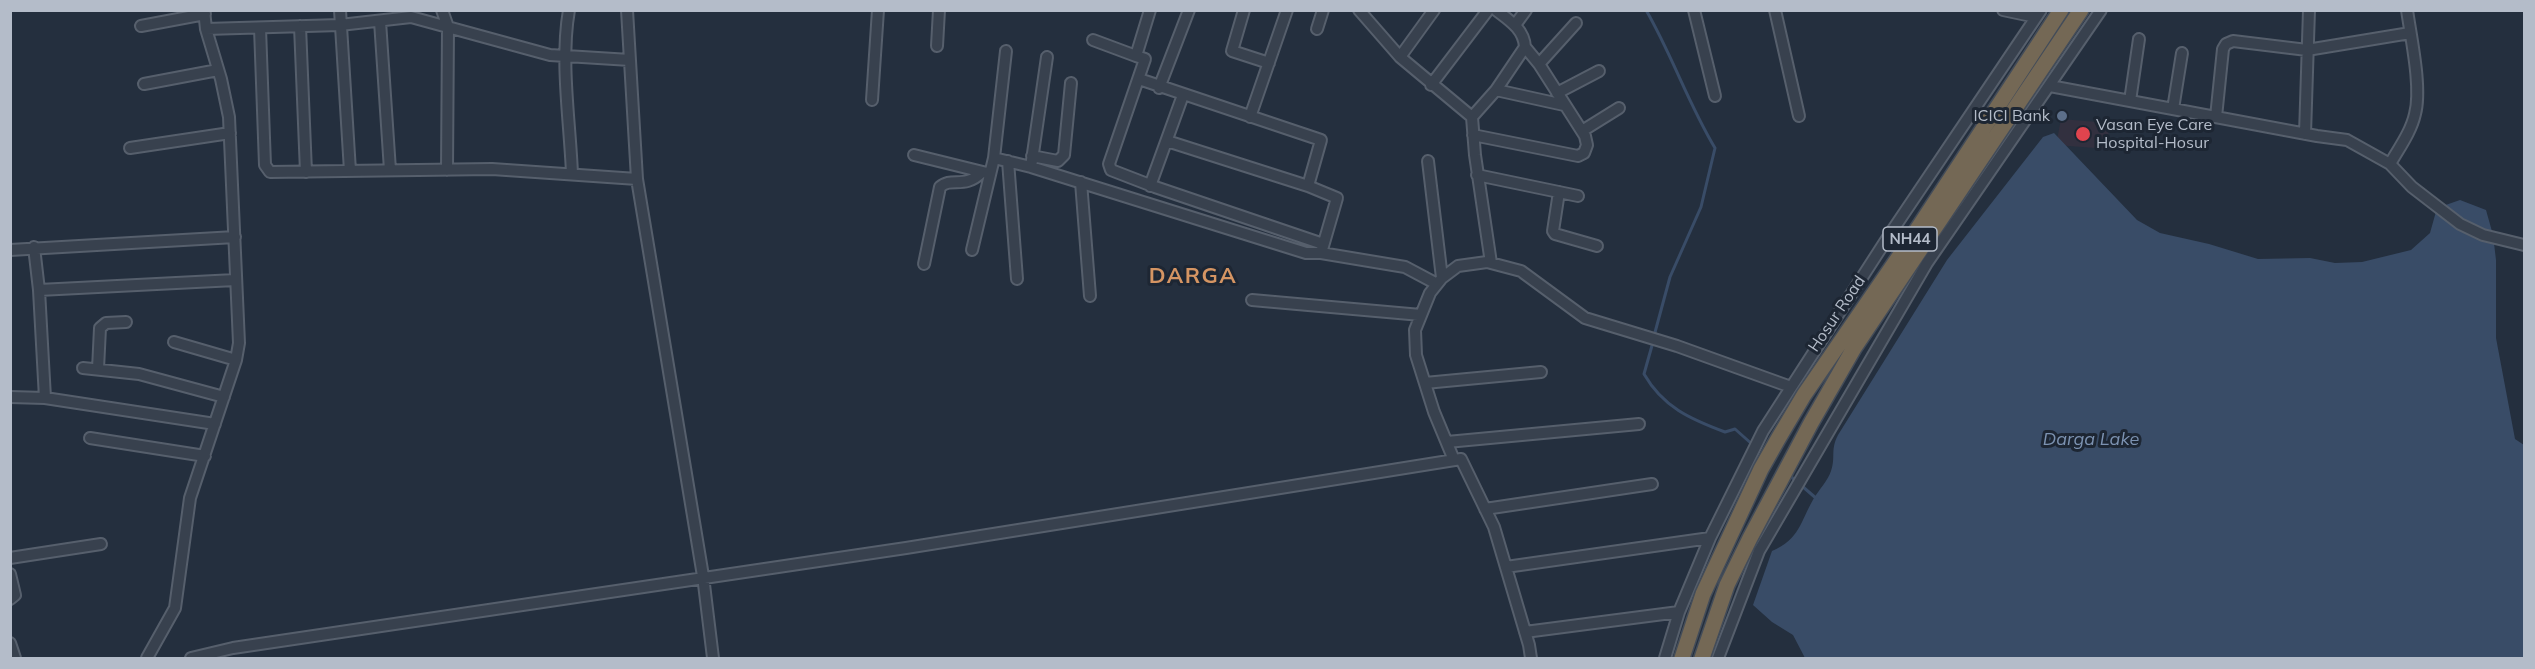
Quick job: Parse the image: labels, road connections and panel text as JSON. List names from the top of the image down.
{
  "streets": {
    "highway": ["NH44", "Hosur Road"]
  },
  "districts": ["DARGA"],
  "water": ["Darga Lake"],
  "places": ["ICICI Bank", "Vasan Eye Care Hospital-Hosur"]
}
